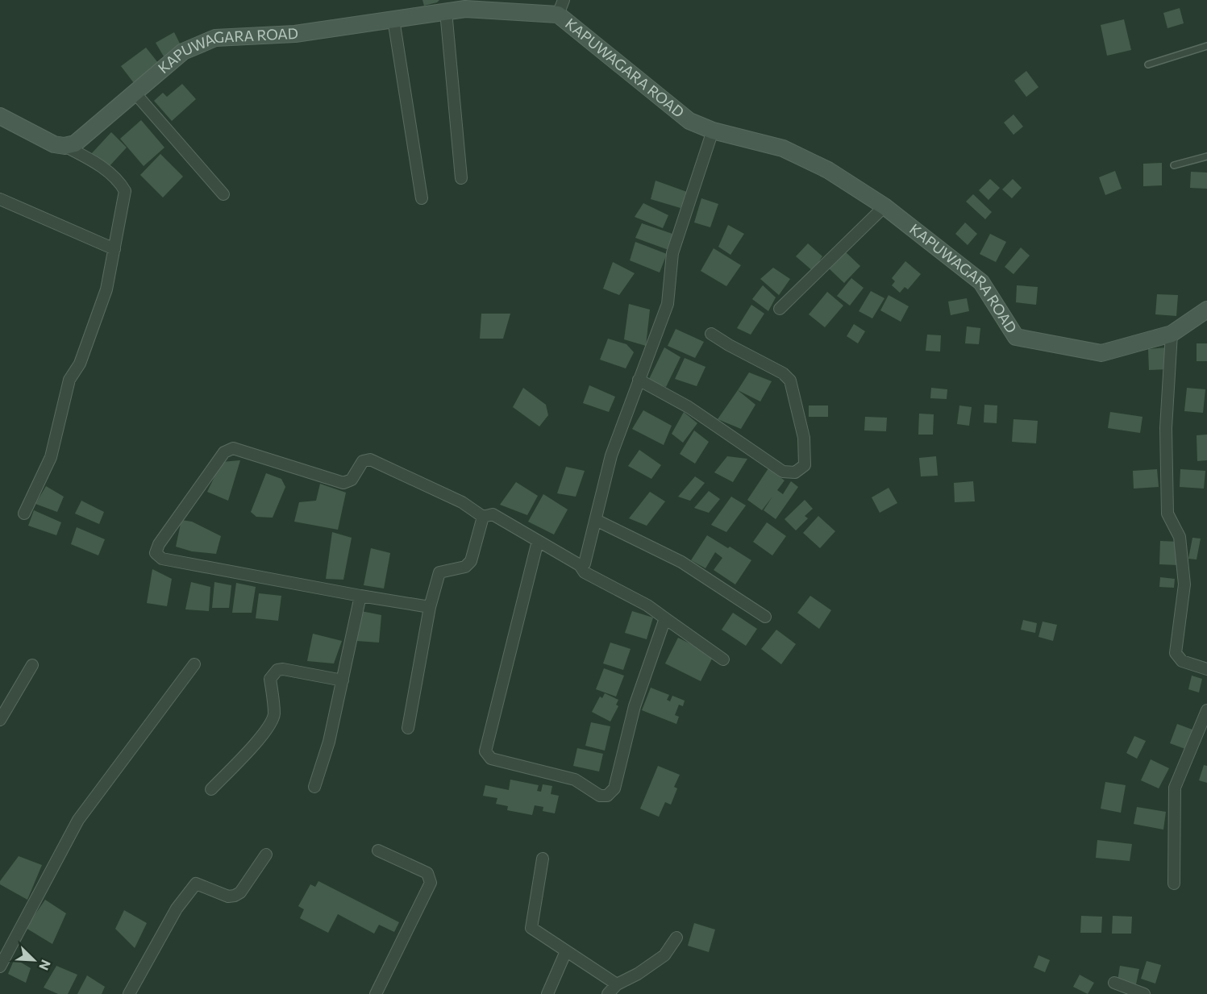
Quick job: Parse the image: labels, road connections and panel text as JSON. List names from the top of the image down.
{
  "streets": {
    "street": ["KAPUWAGARA ROAD"]
  },
  "north": "bottom right"
}
